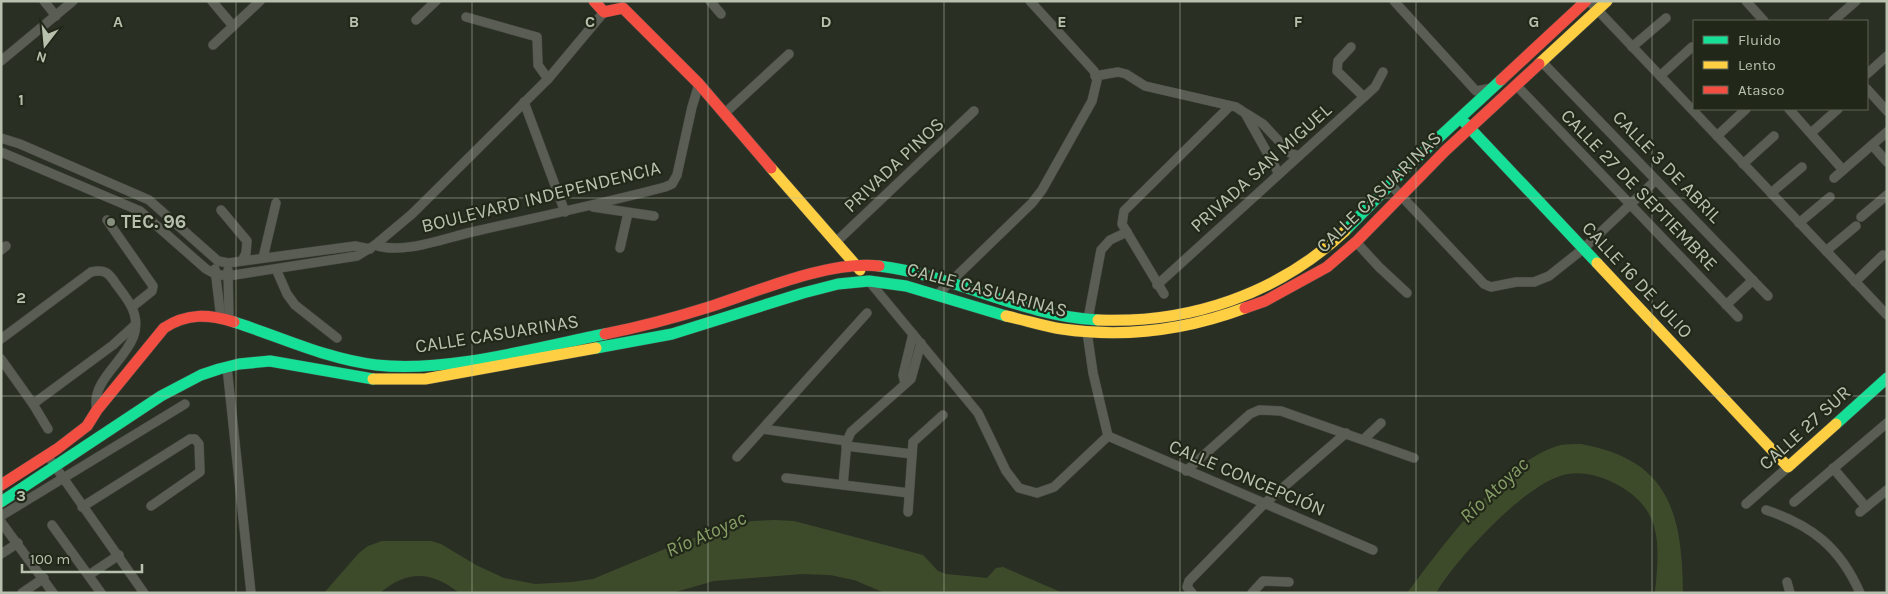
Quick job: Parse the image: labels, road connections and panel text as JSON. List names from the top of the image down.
{
  "streets": {
    "main road": ["CALLE CASUARINAS", "CALLE 16 DE JULIO", "CALLE 27 SUR"],
    "street": [
      "PRIVADA PINOS",
      "CALLE 3 DE ABRIL",
      "PRIVADA SAN MIGUEL",
      "CALLE 27 DE SEPTIEMBRE",
      "BOULEVARD INDEPENDENCIA",
      "CALLE CONCEPCIÓN"
    ]
  },
  "crossings": [
    ["PRIVADA PINOS", "CALLE CASUARINAS"],
    ["CALLE 3 DE ABRIL", "CALLE CASUARINAS"],
    ["CALLE 27 DE SEPTIEMBRE", "CALLE CASUARINAS"],
    ["CALLE CASUARINAS", "BOULEVARD INDEPENDENCIA"],
    ["CALLE CASUARINAS", "CALLE 16 DE JULIO"],
    ["CALLE CASUARINAS", "CALLE CONCEPCIÓN"],
    ["CALLE 16 DE JULIO", "CALLE 27 SUR"]
  ],
  "water": ["Río Atoyac"],
  "places": ["TEC. 96"],
  "legend": ["Fluido", "Lento", "Atasco"],
  "scale_bar": "100 m",
  "north": "bottom",
  "grid": {
    "columns": [
      "A",
      "B",
      "C",
      "D",
      "E",
      "F",
      "G"
    ],
    "rows": ["1", "2", "3"]
  }
}
